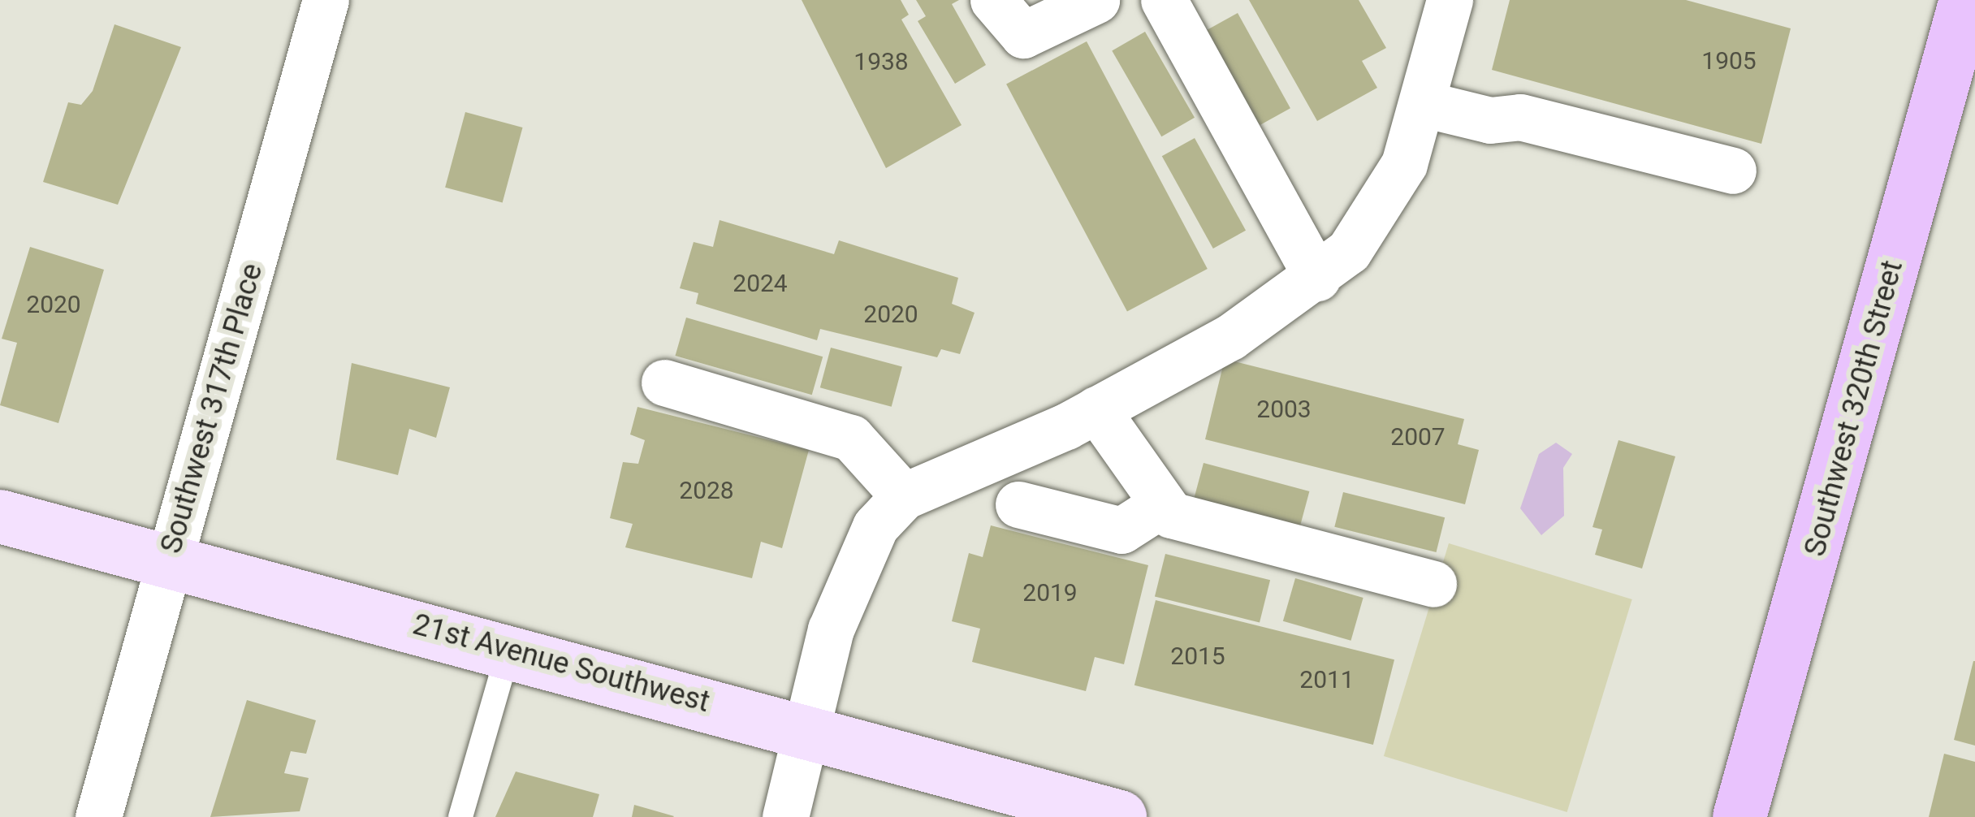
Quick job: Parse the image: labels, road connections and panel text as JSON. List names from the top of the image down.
{
  "streets": {
    "main road": ["Southwest 320th Street", "21st Avenue Southwest"],
    "street": ["Southwest 317th Place"]
  },
  "crossings": [
    ["Southwest 317th Place", "21st Avenue Southwest"]
  ],
  "house_numbers": [
    "1905",
    "1938",
    "2024",
    "2020",
    "2020",
    "2003",
    "2007",
    "2028",
    "2019",
    "2015",
    "2011"
  ]
}
